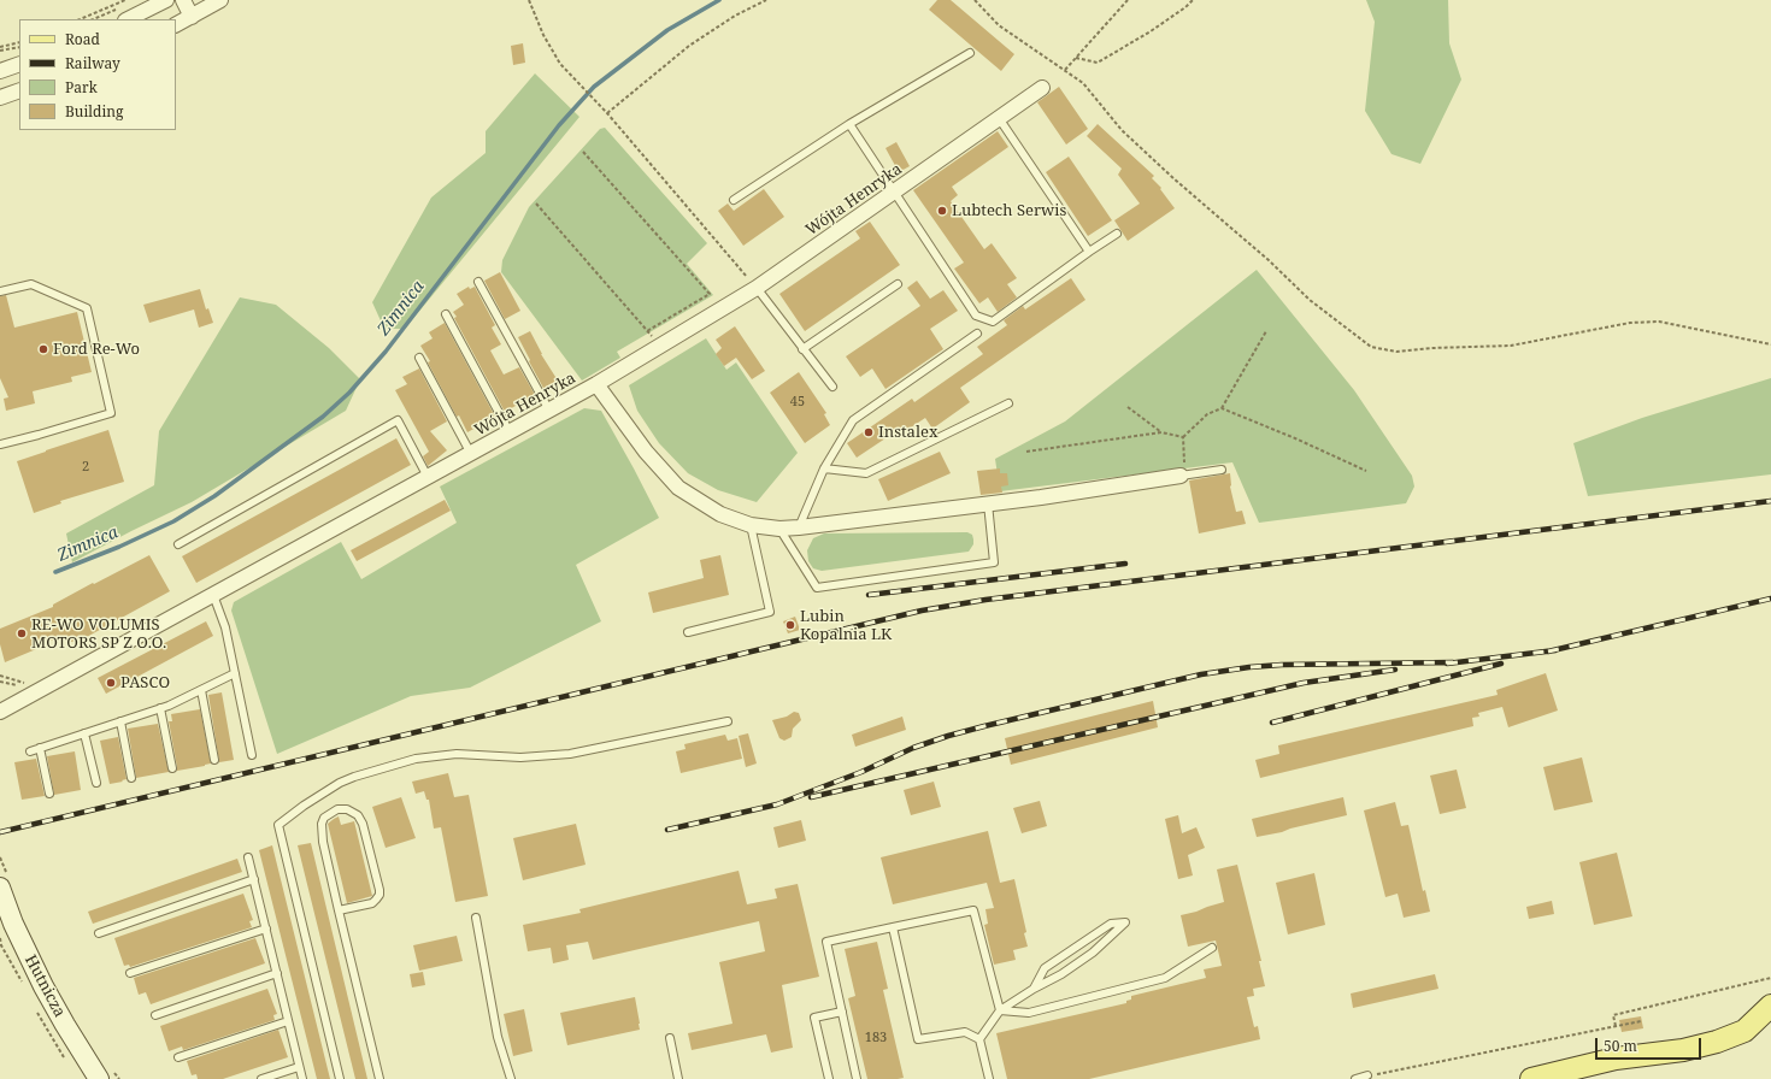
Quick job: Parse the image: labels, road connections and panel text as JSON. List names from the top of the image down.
{
  "streets": {
    "main road": ["Hutnicza"],
    "street": ["Wójta Henryka"]
  },
  "water": ["Zimnica"],
  "places": [
    "Lubtech Serwis",
    "Ford Re-Wo",
    "Instalex",
    "Lubin Kopalnia LK",
    "RE-WO VOLUMIS MOTORS SP Z O.O.",
    "PASCO"
  ],
  "house_numbers": ["45", "2", "183"],
  "legend": [
    "Road",
    "Railway",
    "Park",
    "Building"
  ],
  "scale_bar": "50 m"
}
